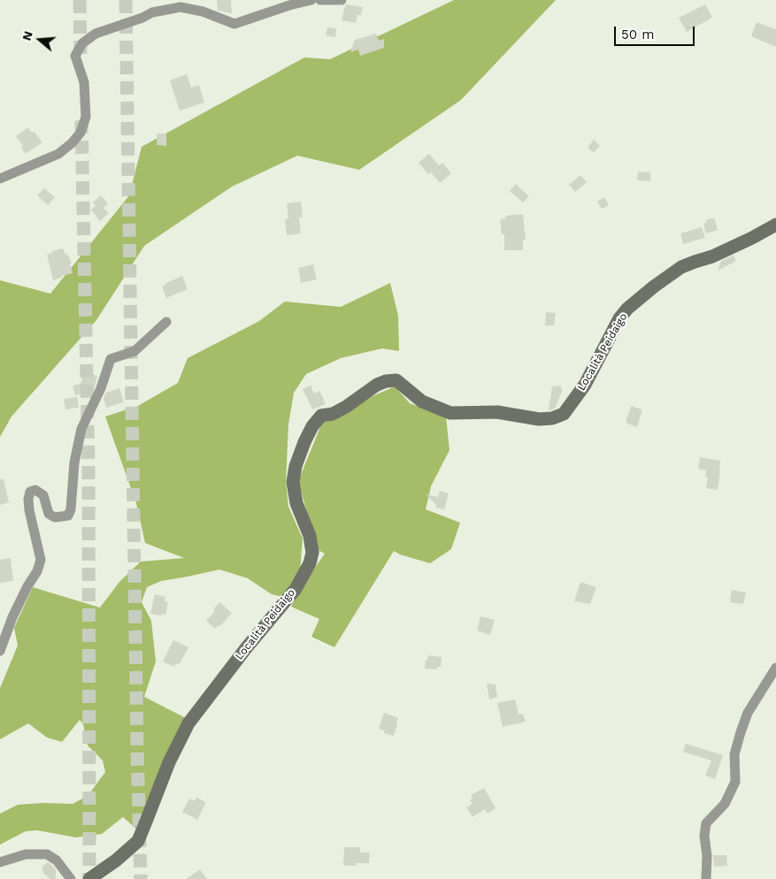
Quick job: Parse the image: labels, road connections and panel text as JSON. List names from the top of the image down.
{
  "streets": {
    "street": ["Località Peidaigo"]
  },
  "scale_bar": "50 m",
  "north": "left"
}
